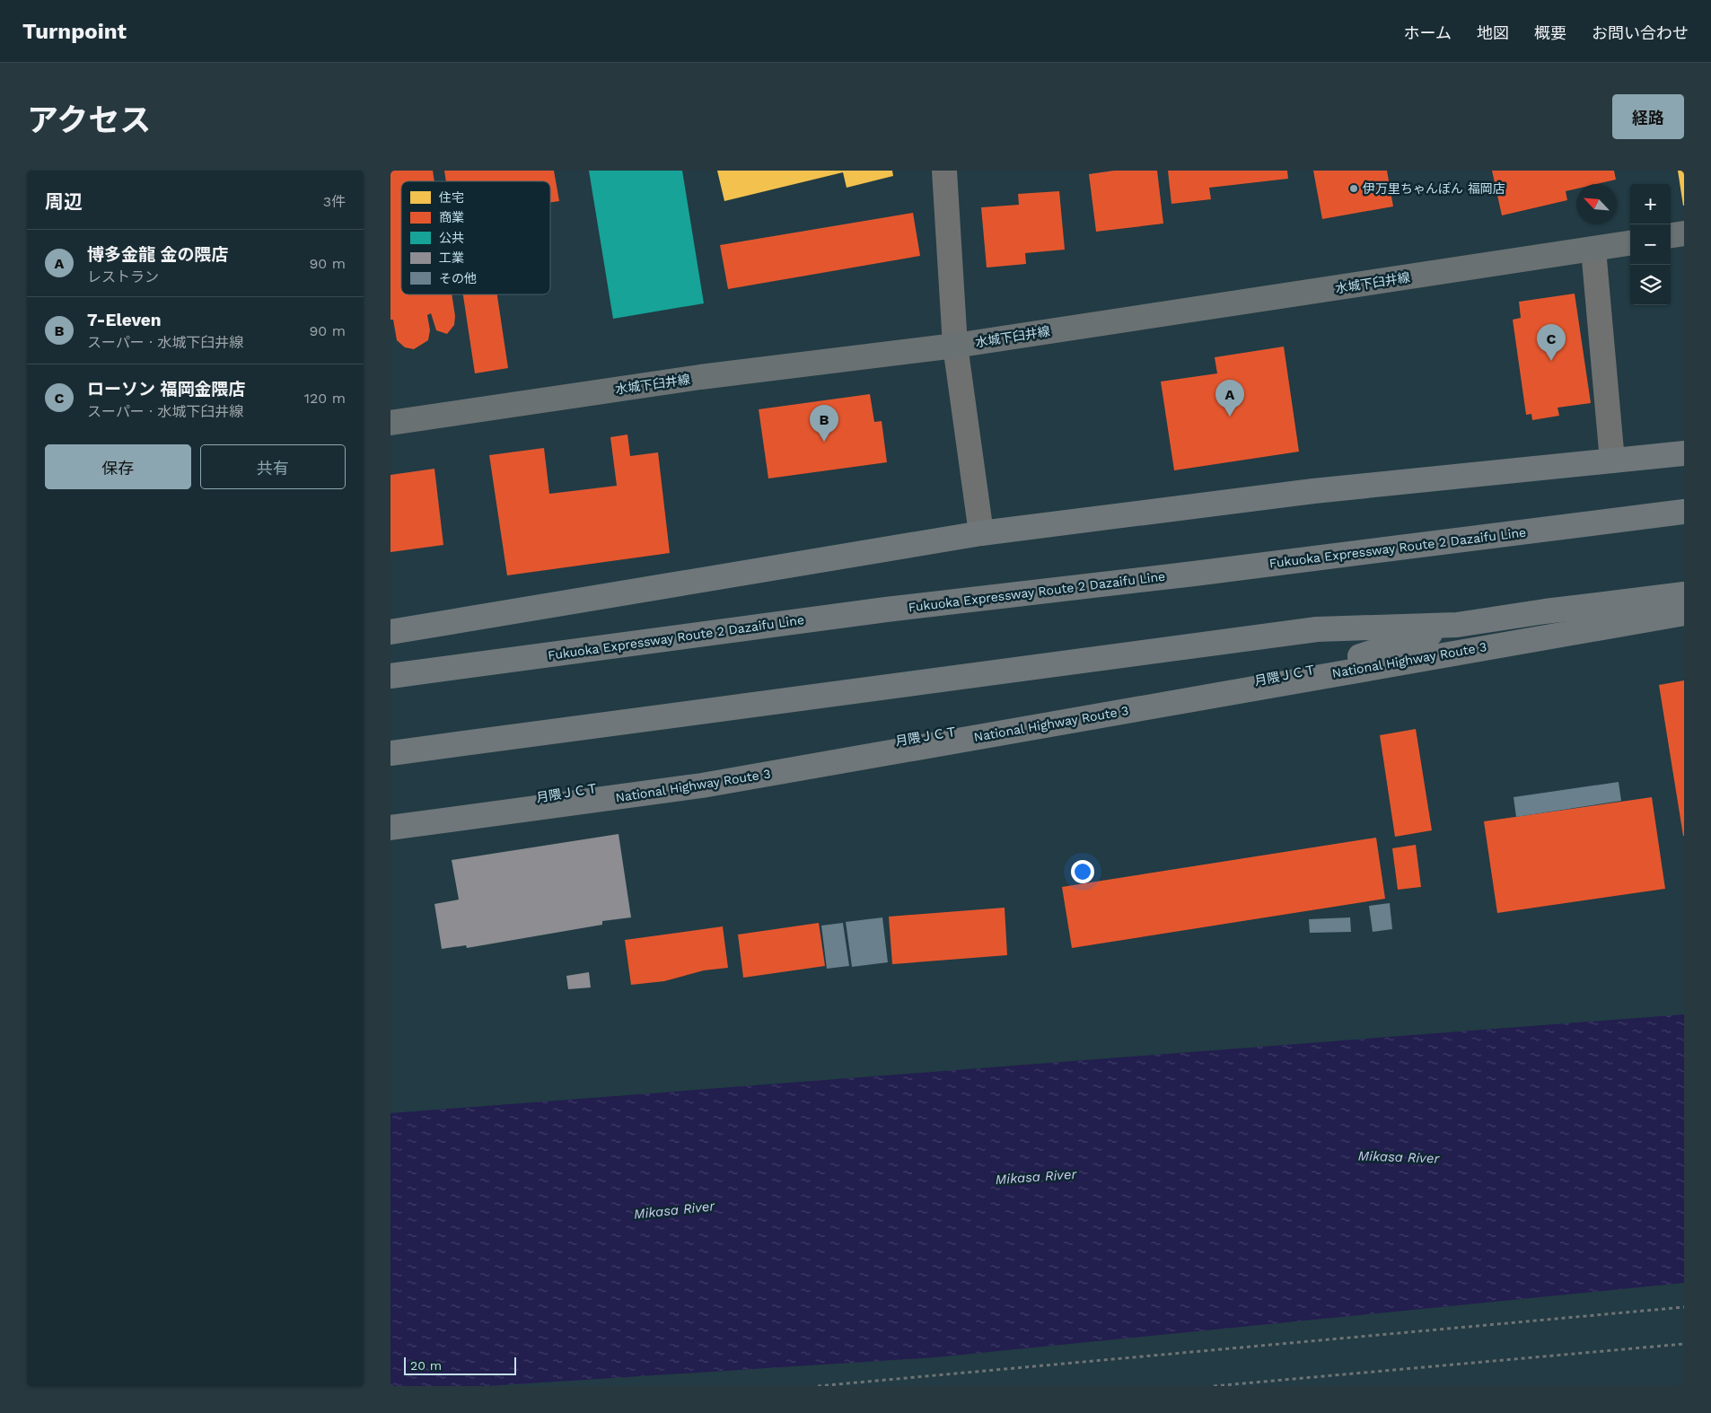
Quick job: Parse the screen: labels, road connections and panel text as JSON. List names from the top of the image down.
{
  "streets": {
    "highway": ["Fukuoka Expressway Route 2 Dazaifu Line", "National Highway Route 3", "月隈ＪＣＴ"],
    "main road": ["水城下臼井線"]
  },
  "water": ["Mikasa River"],
  "places": ["伊万里ちゃんぽん 福岡店"],
  "legend": [
    "住宅",
    "商業",
    "公共",
    "工業",
    "その他"
  ],
  "scale_bar": "20 m",
  "north": "top left",
  "page": {
    "header": "Turnpoint",
    "nav": [
      "ホーム",
      "地図",
      "概要",
      "お問い合わせ"
    ],
    "title": "アクセス",
    "buttons": [
      "経路",
      ["保存", "共有"]
    ],
    "heading": ["周辺", "3件"],
    "map_buttons": ["+", "−"],
    "list": [
      {
        "mark": "A",
        "name": "博多金龍 金の隈店",
        "note": "レストラン",
        "value": "90 m"
      },
      {
        "mark": "B",
        "name": "7-Eleven",
        "note": "スーパー · 水城下臼井線",
        "value": "90 m"
      },
      {
        "mark": "C",
        "name": "ローソン 福岡金隈店",
        "note": "スーパー · 水城下臼井線",
        "value": "120 m"
      }
    ],
    "pins": ["C", "A", "B"],
    "scale": "20 m"
  }
}
